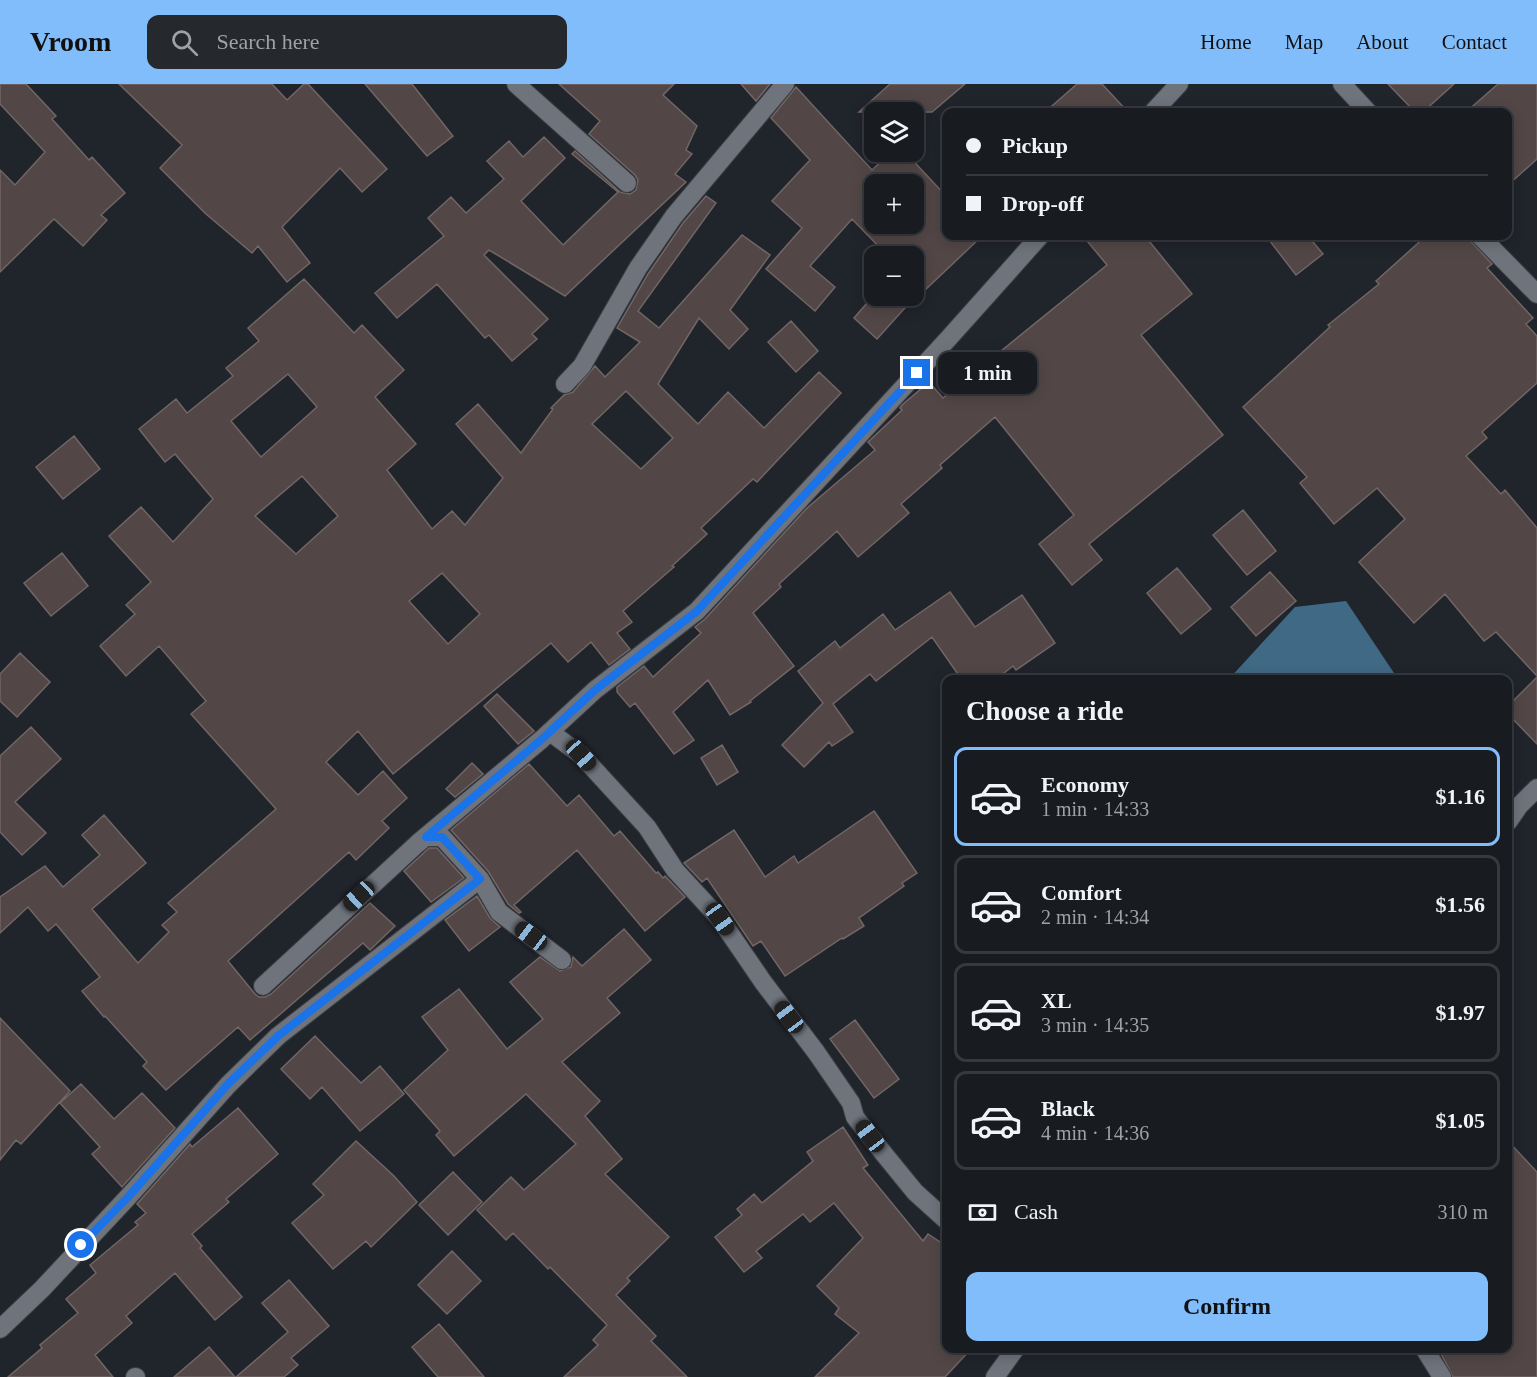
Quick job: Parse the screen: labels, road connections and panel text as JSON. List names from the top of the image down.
{
  "page": {
    "header": "Vroom",
    "search": "Search here",
    "nav": [
      "Home",
      "Map",
      "About",
      "Contact"
    ],
    "map_buttons": ["+", "−"],
    "banner": ["Pickup", "Drop-off"],
    "bubble": "1 min",
    "heading": "Choose a ride",
    "list": [
      {
        "name": "Economy",
        "note": "1 min · 14:33",
        "value": "$1.16"
      },
      {
        "name": "Comfort",
        "note": "2 min · 14:34",
        "value": "$1.56"
      },
      {
        "name": "XL",
        "note": "3 min · 14:35",
        "value": "$1.97"
      },
      {
        "name": "Black",
        "note": "4 min · 14:36",
        "value": "$1.05"
      }
    ],
    "pay": ["Cash", "310 m"],
    "buttons": "Confirm"
  }
}
